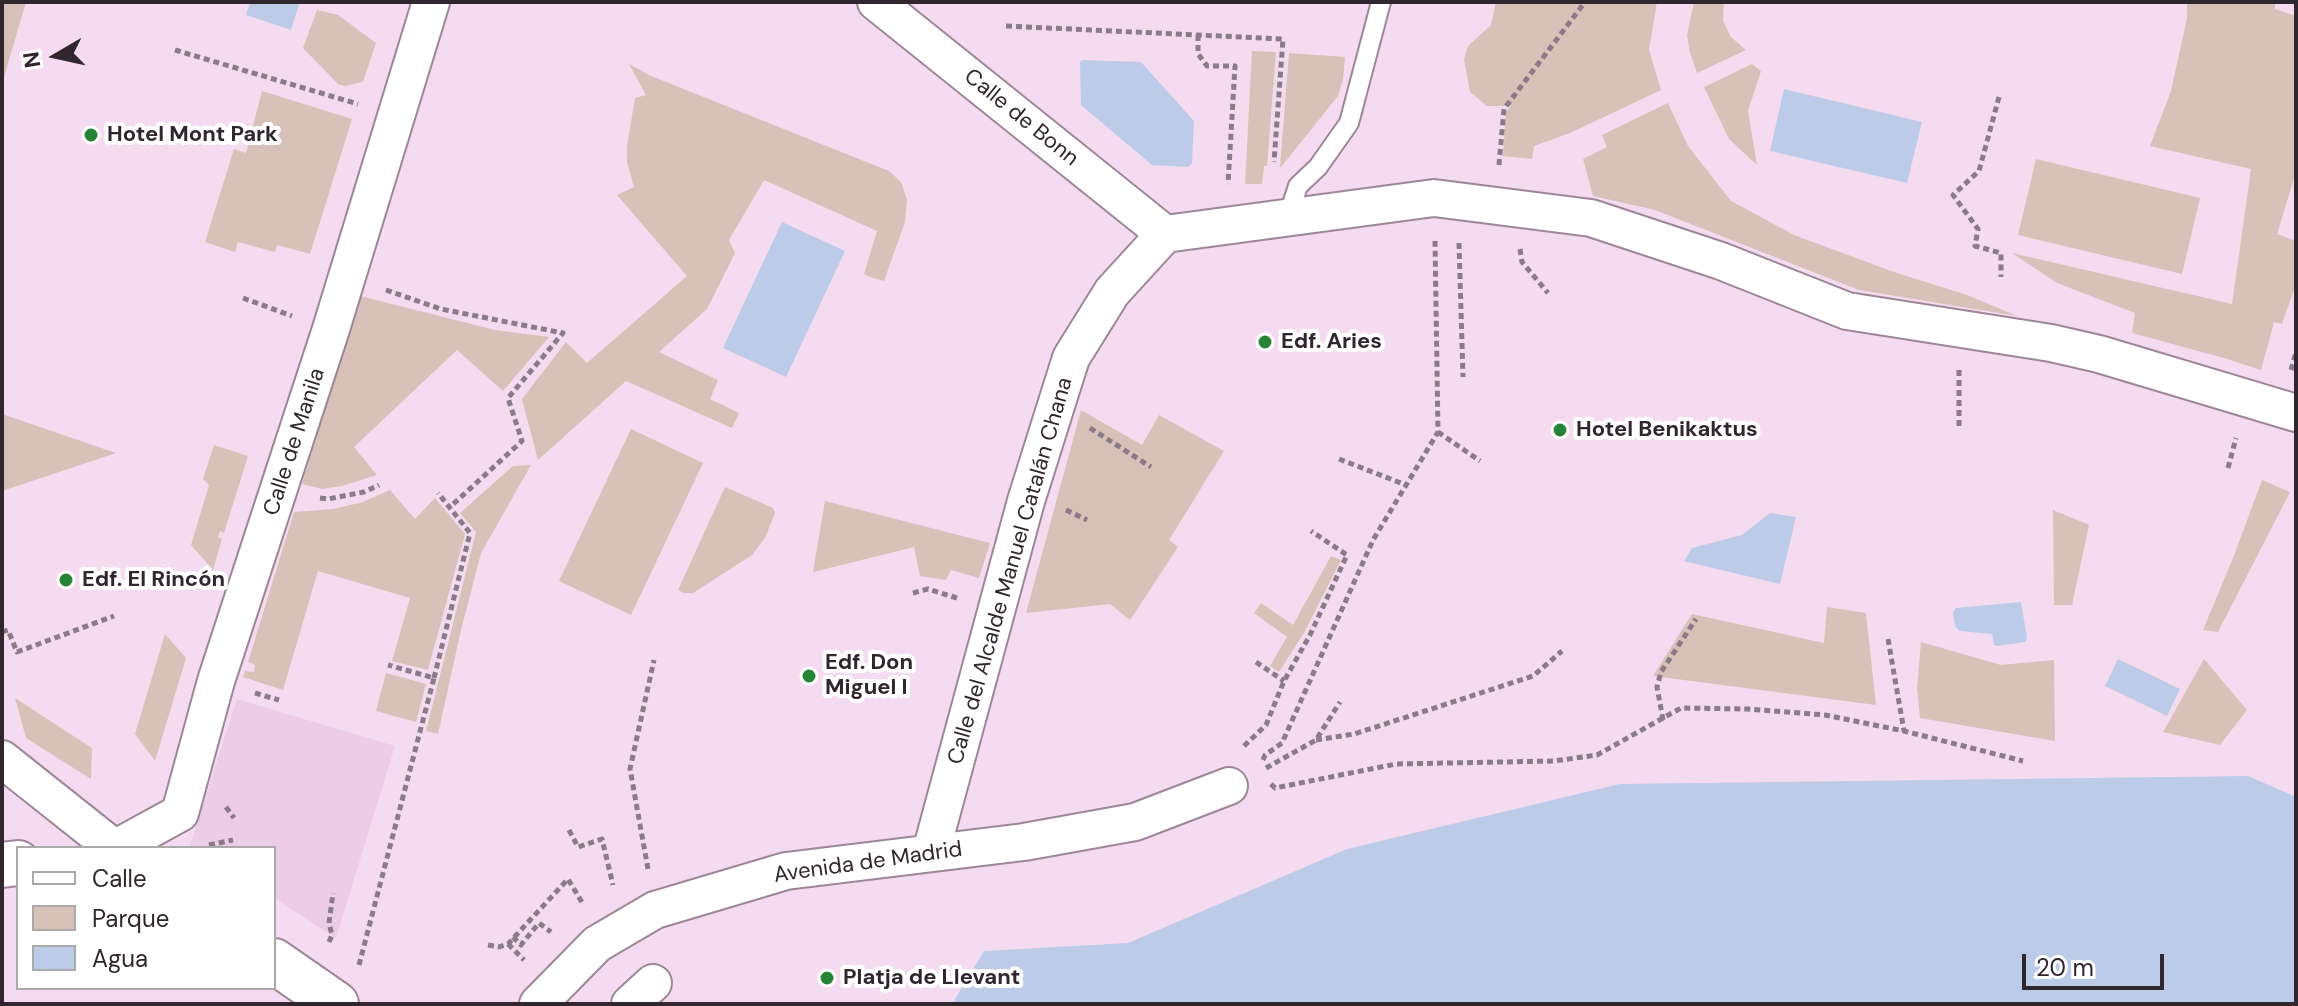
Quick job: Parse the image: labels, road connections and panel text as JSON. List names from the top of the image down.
{
  "streets": {
    "street": [
      "Calle de Bonn",
      "Calle de Manila",
      "Calle del Alcalde Manuel Catalán Chana",
      "Avenida de Madrid"
    ]
  },
  "crossings": [
    ["Calle de Bonn", "Calle del Alcalde Manuel Catalán Chana"],
    ["Calle del Alcalde Manuel Catalán Chana", "Avenida de Madrid"]
  ],
  "places": [
    "Hotel Mont Park",
    "Edf. Aries",
    "Hotel Benikaktus",
    "Edf. El Rincón",
    "Edf. Don Miguel I",
    "Platja de Llevant"
  ],
  "legend": ["Calle", "Parque", "Agua"],
  "scale_bar": "20 m",
  "north": "left"
}
